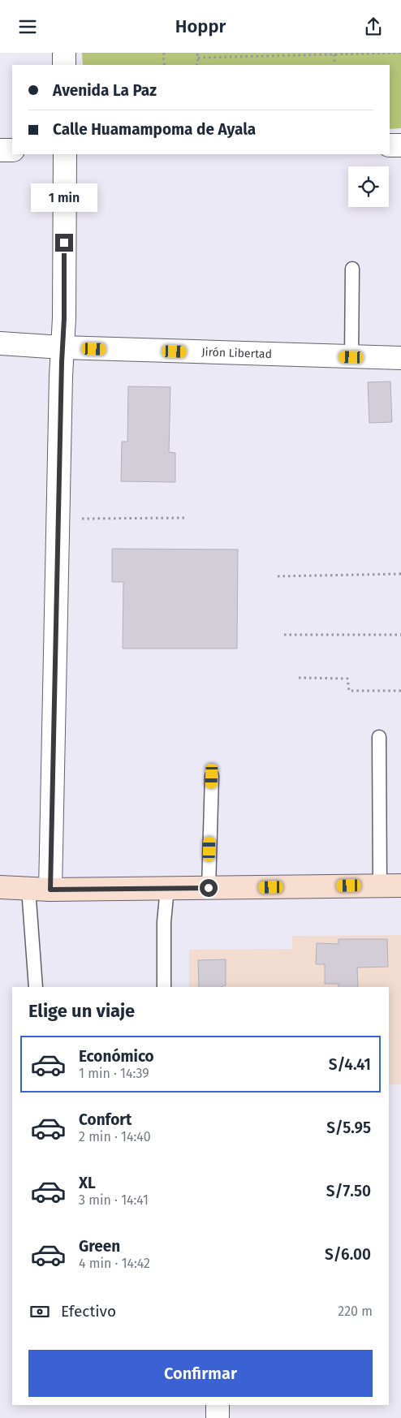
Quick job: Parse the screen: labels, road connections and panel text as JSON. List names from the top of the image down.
{
  "streets": {
    "street": ["Jirón Libertad"]
  },
  "page": {
    "header": "Hoppr",
    "banner": ["Avenida La Paz", "Calle Huamampoma de Ayala"],
    "bubble": "1 min",
    "heading": "Elige un viaje",
    "list": [
      {
        "name": "Económico",
        "note": "1 min · 14:39",
        "value": "S/4.41"
      },
      {
        "name": "Confort",
        "note": "2 min · 14:40",
        "value": "S/5.95"
      },
      {
        "name": "XL",
        "note": "3 min · 14:41",
        "value": "S/7.50"
      },
      {
        "name": "Green",
        "note": "4 min · 14:42",
        "value": "S/6.00"
      }
    ],
    "pay": ["Efectivo", "220 m"],
    "buttons": "Confirmar"
  }
}
